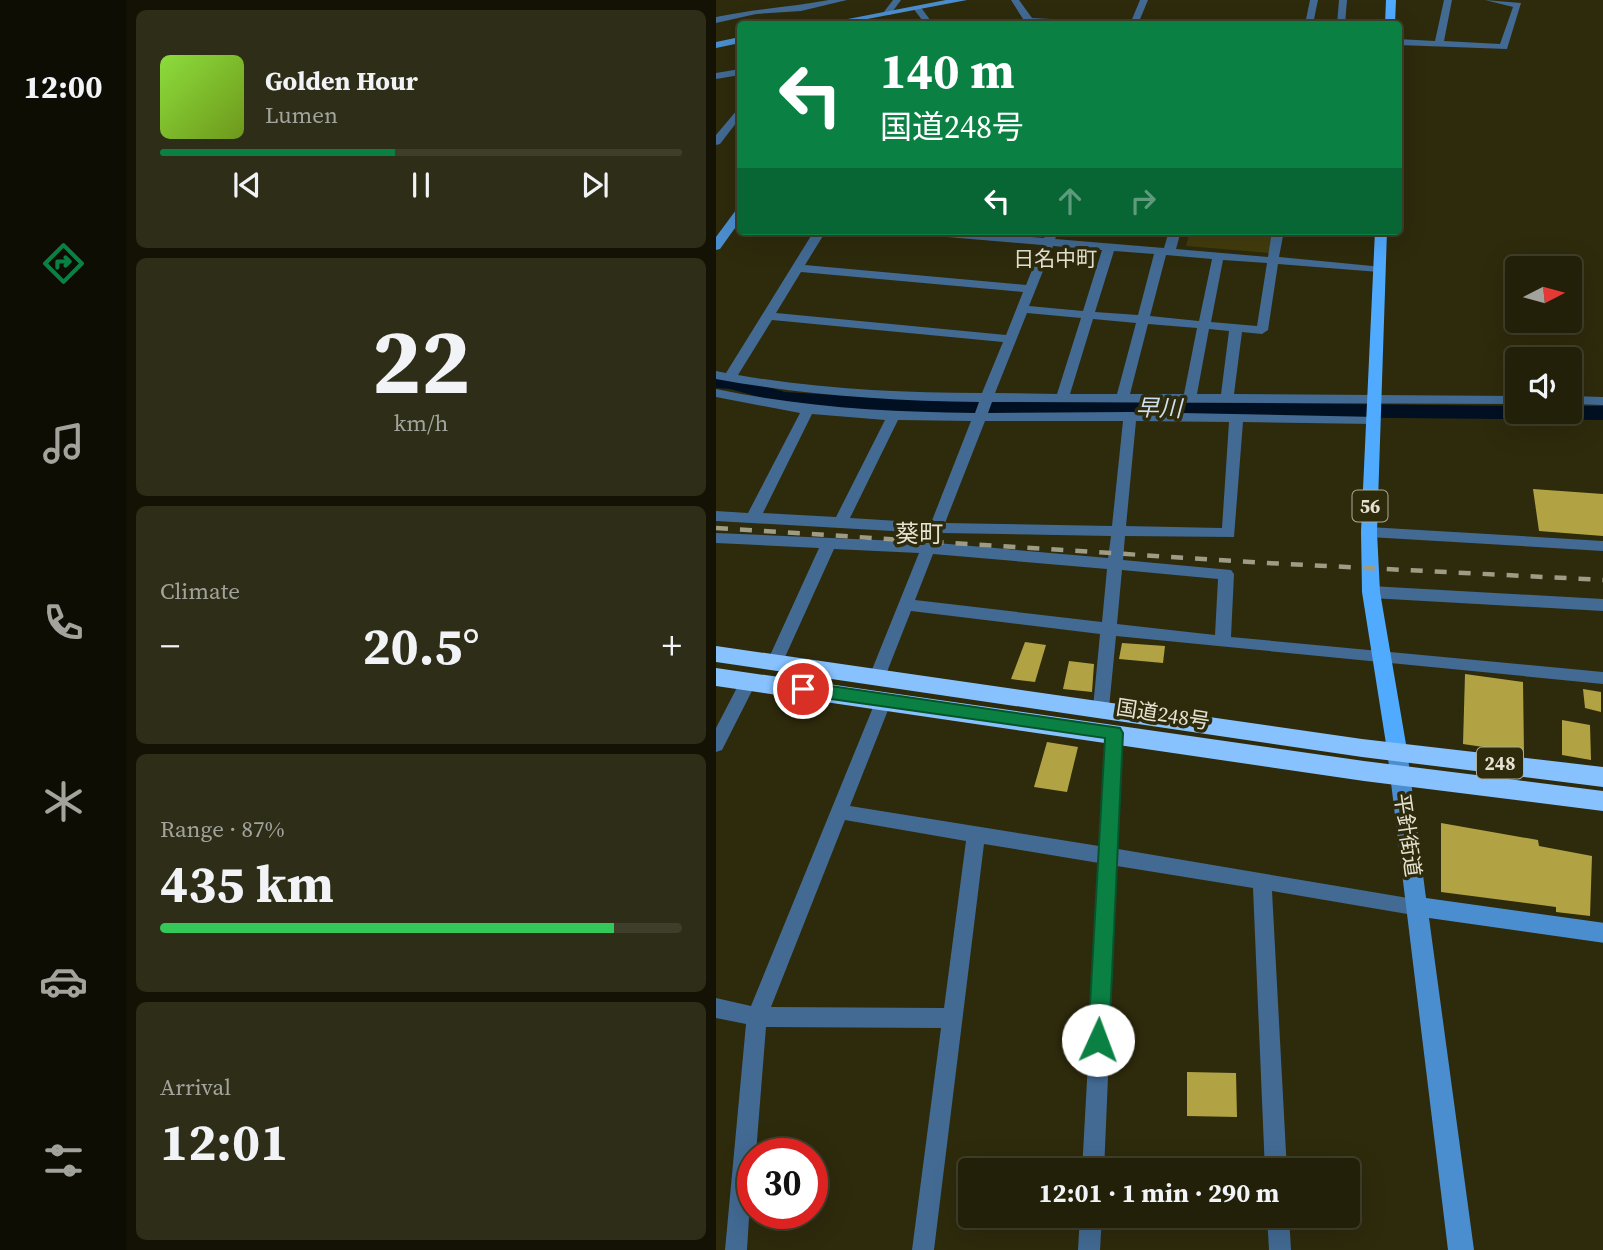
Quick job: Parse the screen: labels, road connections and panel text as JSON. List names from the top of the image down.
{
  "streets": {
    "highway": ["国道248号", "248"],
    "main road": ["56", "平針街道"]
  },
  "crossings": [
    ["56", "平針街道"],
    ["国道248号", "平針街道"]
  ],
  "districts": ["日名中町", "葵町"],
  "water": ["早川"],
  "north": "right",
  "page": {
    "tabs": "12:00",
    "turn": ["140 m", "国道248号"],
    "song": ["Golden Hour", "Lumen"],
    "tile": [
      ["22", "km/h"],
      "Climate",
      ["Range · 87%", "435 km"],
      ["Arrival", "12:01"]
    ],
    "heat": ["−", "20.5°", "+"],
    "limit": "30",
    "trip": "12:01 · 1 min · 290 m"
  }
}
